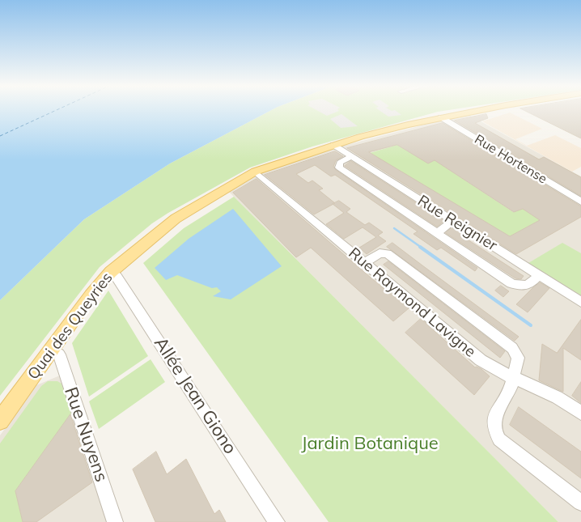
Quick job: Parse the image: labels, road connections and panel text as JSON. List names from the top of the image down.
{
  "streets": {
    "main road": ["Quai des Queyries"],
    "street": [
      "Rue Hortense",
      "Rue Reignier",
      "Rue Raymond Lavigne",
      "Allée Jean Giono",
      "Rue Nuyens"
    ]
  },
  "crossings": [
    ["Rue Hortense", "Quai des Queyries"],
    ["Rue Reignier", "Quai des Queyries"],
    ["Rue Raymond Lavigne", "Quai des Queyries"],
    ["Quai des Queyries", "Allée Jean Giono"],
    ["Quai des Queyries", "Rue Nuyens"]
  ],
  "parks": ["Jardin Botanique"]
}
